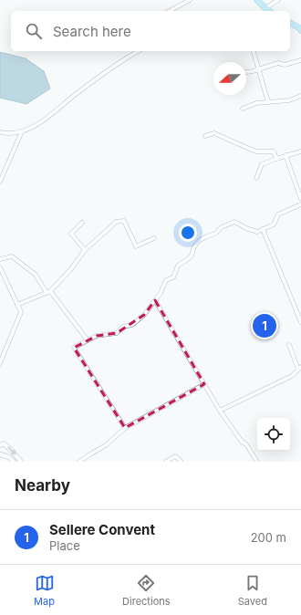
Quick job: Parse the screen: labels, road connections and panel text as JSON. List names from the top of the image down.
{
  "north": "left",
  "page": {
    "search": "Search here",
    "pins": "1",
    "heading": "Nearby",
    "list": [
      {
        "mark": "1",
        "name": "Sellere Convent",
        "note": "Place",
        "value": "200 m"
      }
    ],
    "nav": ["Map", "Directions", "Saved"]
  }
}
